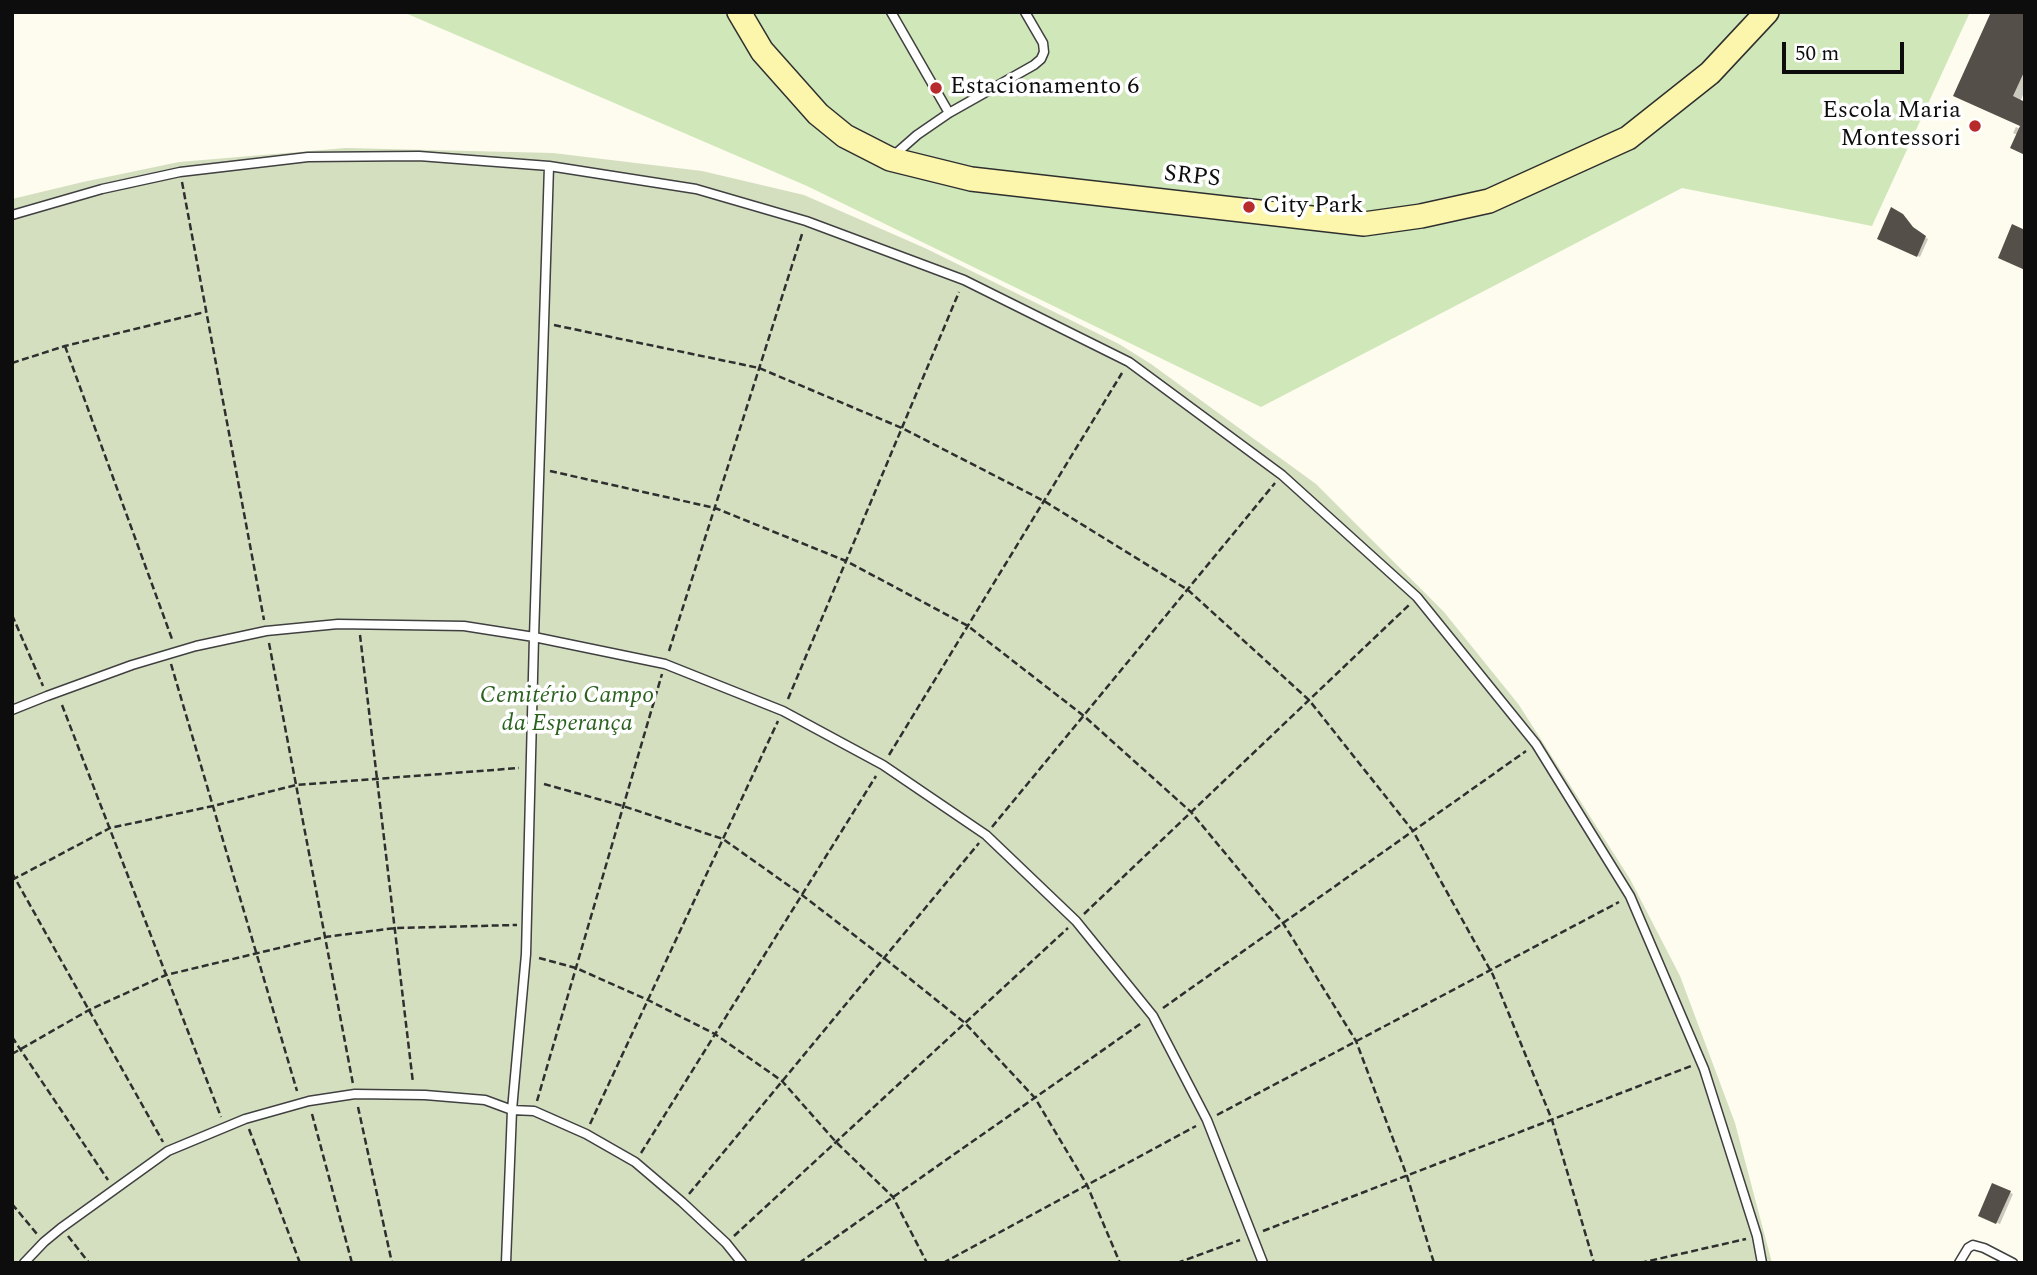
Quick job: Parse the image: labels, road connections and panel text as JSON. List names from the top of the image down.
{
  "streets": {
    "main road": ["SRPS"]
  },
  "parks": ["Cemitério Campo da Esperança"],
  "places": ["Estacionamento 6", "Escola Maria Montessori", "City Park"],
  "scale_bar": "50 m"
}
